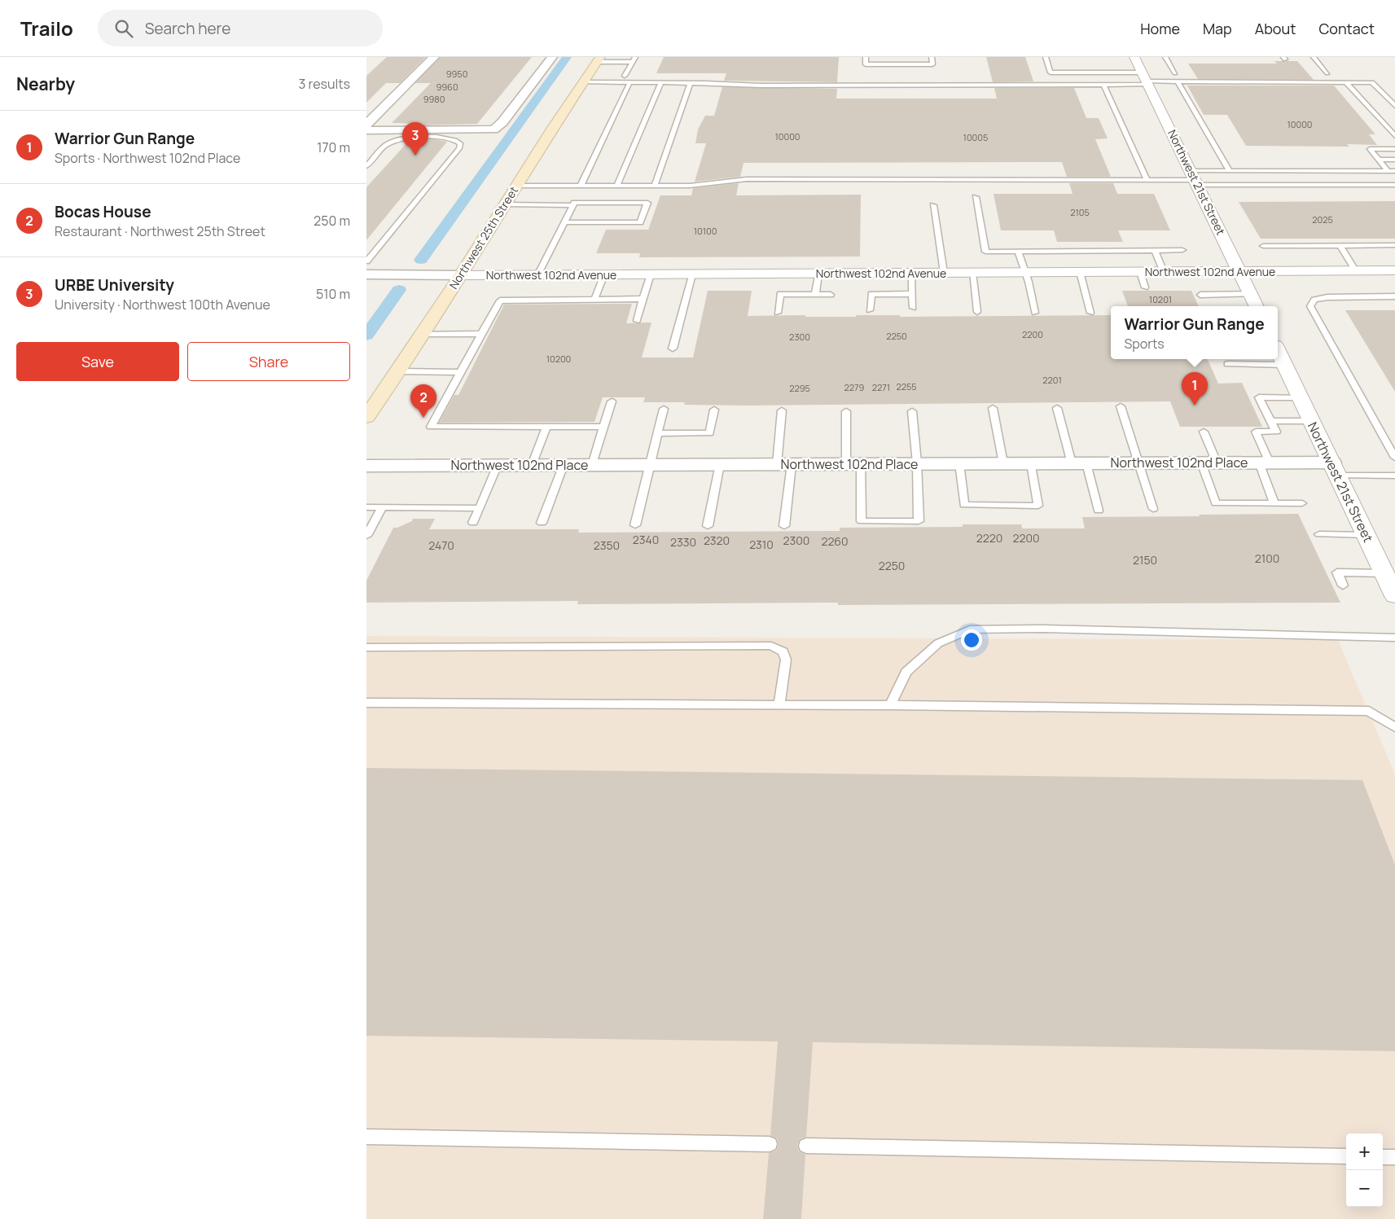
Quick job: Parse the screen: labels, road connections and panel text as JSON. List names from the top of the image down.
{
  "streets": {
    "main road": ["Northwest 25th Street"],
    "street": ["Northwest 21st Street", "Northwest 102nd Avenue", "Northwest 102nd Place"]
  },
  "crossings": [
    ["Northwest 21st Street", "Northwest 102nd Avenue"],
    ["Northwest 21st Street", "Northwest 102nd Place"],
    ["Northwest 25th Street", "Northwest 102nd Avenue"]
  ],
  "house_numbers": [
    "9950",
    "9960",
    "9980",
    "10000",
    "10000",
    "10005",
    "2105",
    "2025",
    "10100",
    "10201",
    "2200",
    "2250",
    "2300",
    "10200",
    "2201",
    "2255",
    "2279",
    "2271",
    "2295",
    "2220",
    "2200",
    "2340",
    "2320",
    "2300",
    "2260",
    "2330",
    "2310",
    "2470",
    "2350",
    "2100",
    "2150",
    "2250"
  ],
  "page": {
    "header": "Trailo",
    "search": "Search here",
    "nav": [
      "Home",
      "Map",
      "About",
      "Contact"
    ],
    "heading": ["Nearby", "3 results"],
    "list": [
      {
        "mark": "1",
        "name": "Warrior Gun Range",
        "note": "Sports · Northwest 102nd Place",
        "value": "170 m"
      },
      {
        "mark": "2",
        "name": "Bocas House",
        "note": "Restaurant · Northwest 25th Street",
        "value": "250 m"
      },
      {
        "mark": "3",
        "name": "URBE University",
        "note": "University · Northwest 100th Avenue",
        "value": "510 m"
      }
    ],
    "pins": ["3", "1", "2"],
    "popup": ["Warrior Gun Range", "Sports"],
    "buttons": ["Save", "Share"],
    "map_buttons": ["+", "−"]
  }
}
